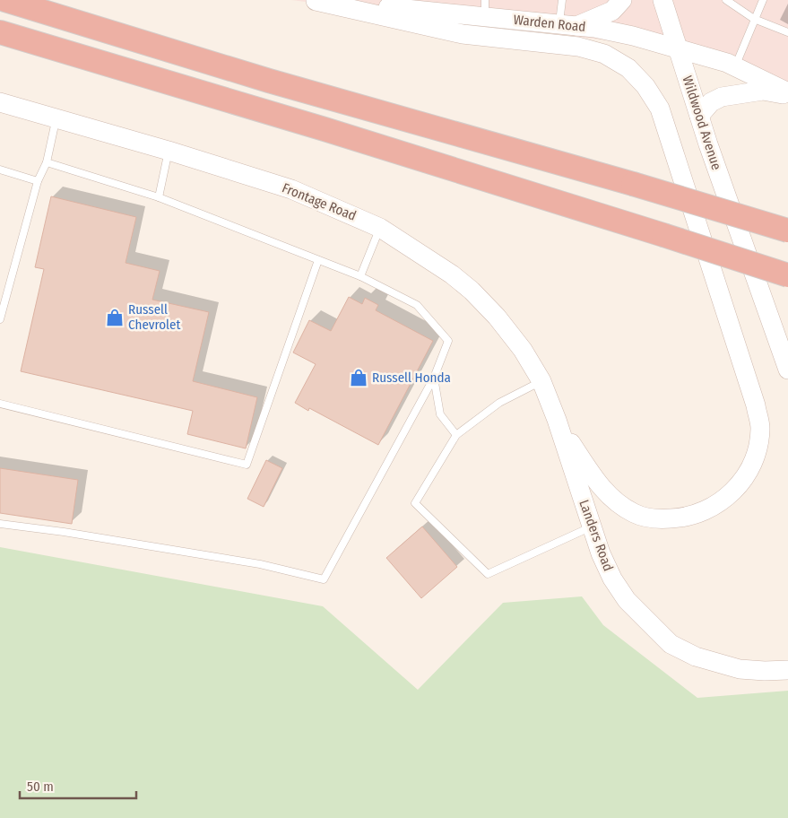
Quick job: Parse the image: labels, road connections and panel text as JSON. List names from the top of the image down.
{
  "streets": {
    "main road": [
      "Warden Road",
      "Wildwood Avenue",
      "Frontage Road",
      "Landers Road"
    ]
  },
  "crossings": [
    ["Warden Road", "Wildwood Avenue"],
    ["Frontage Road", "Landers Road"]
  ],
  "places": {
    "shop": ["Russell Chevrolet", "Russell Honda"]
  },
  "scale_bar": "50 m"
}
